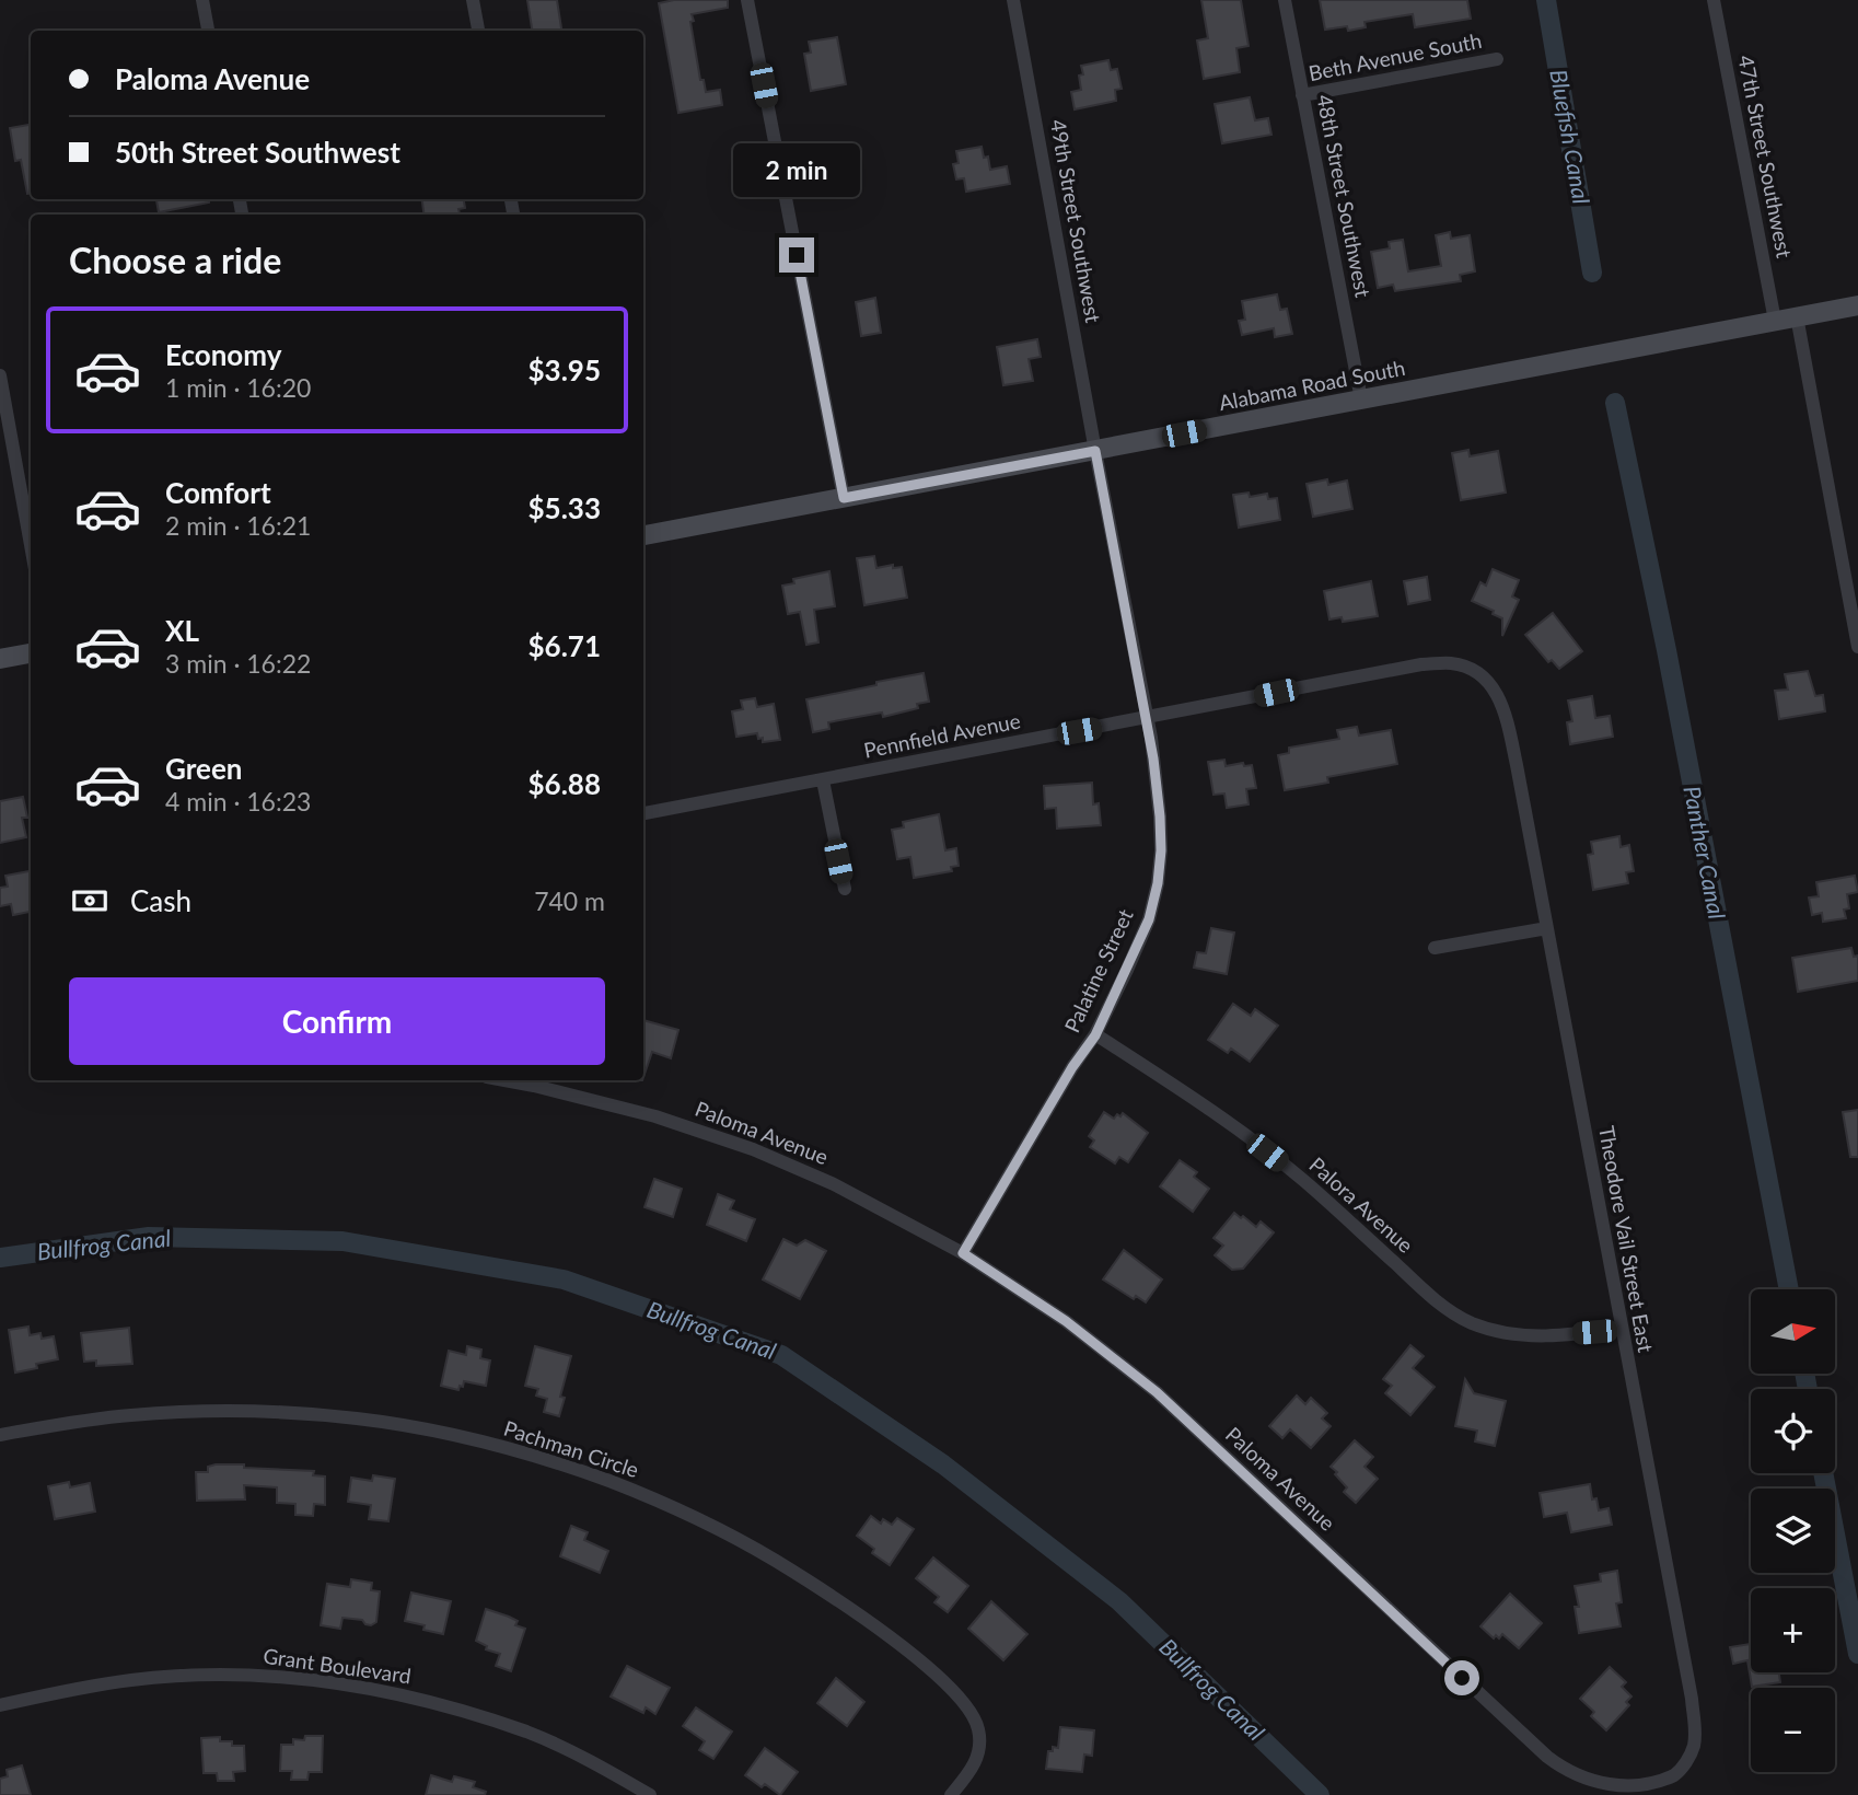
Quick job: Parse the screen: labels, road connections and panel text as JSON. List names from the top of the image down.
{
  "streets": {
    "street": [
      "Beth Avenue South",
      "47th Street Southwest",
      "48th Street Southwest",
      "49th Street Southwest",
      "Alabama Road South",
      "Pennfield Avenue",
      "Palatine Street",
      "Paloma Avenue",
      "Palora Avenue",
      "Theodore Vail Street East",
      "Pachman Circle",
      "Grant Boulevard"
    ]
  },
  "crossings": [
    ["Beth Avenue South", "48th Street Southwest"],
    ["47th Street Southwest", "Alabama Road South"],
    ["48th Street Southwest", "Alabama Road South"],
    ["49th Street Southwest", "Alabama Road South"],
    ["49th Street Southwest", "Palatine Street"],
    ["Alabama Road South", "Palatine Street"],
    ["Pennfield Avenue", "Palatine Street"],
    ["Pennfield Avenue", "Theodore Vail Street East"],
    ["Palatine Street", "Paloma Avenue"],
    ["Palatine Street", "Palora Avenue"],
    ["Paloma Avenue", "Theodore Vail Street East"],
    ["Palora Avenue", "Theodore Vail Street East"]
  ],
  "water": ["Bluefish Canal", "Panther Canal", "Bullfrog Canal"],
  "north": "right",
  "page": {
    "banner": ["Paloma Avenue", "50th Street Southwest"],
    "bubble": "2 min",
    "heading": "Choose a ride",
    "list": [
      {
        "name": "Economy",
        "note": "1 min · 16:20",
        "value": "$3.95"
      },
      {
        "name": "Comfort",
        "note": "2 min · 16:21",
        "value": "$5.33"
      },
      {
        "name": "XL",
        "note": "3 min · 16:22",
        "value": "$6.71"
      },
      {
        "name": "Green",
        "note": "4 min · 16:23",
        "value": "$6.88"
      }
    ],
    "pay": ["Cash", "740 m"],
    "buttons": "Confirm",
    "map_buttons": ["+", "−"]
  }
}
